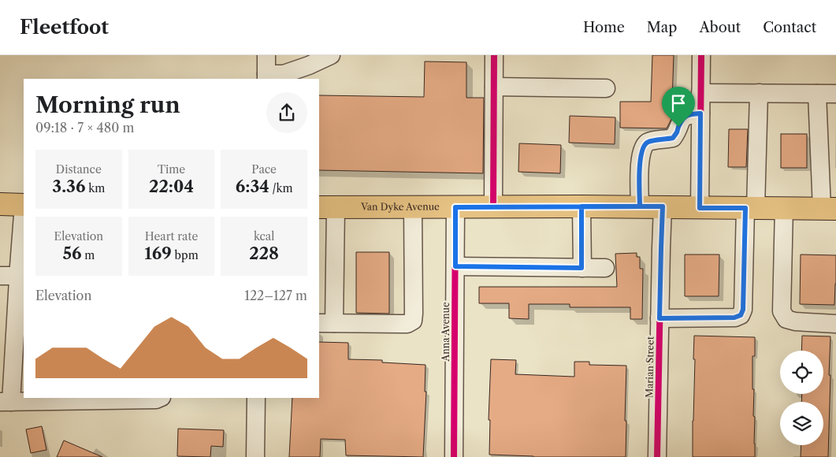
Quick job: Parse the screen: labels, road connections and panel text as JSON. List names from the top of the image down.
{
  "streets": {
    "main road": ["Van Dyke Avenue"],
    "street": ["Anna Avenue", "Marian Street"]
  },
  "crossings": [
    ["Van Dyke Avenue", "Anna Avenue"],
    ["Van Dyke Avenue", "Marian Street"]
  ],
  "page": {
    "header": "Fleetfoot",
    "nav": [
      "Home",
      "Map",
      "About",
      "Contact"
    ],
    "heading": ["Morning run", "09:18 · 7 × 480 m"],
    "stats": [
      ["Distance", "3.36 km"],
      ["Time", "22:04"],
      ["Pace", "6:34 /km"],
      ["Elevation", "56 m"],
      ["Heart rate", "169 bpm"],
      ["kcal", "228"]
    ],
    "chart": ["Elevation", "122–127 m"]
  }
}
